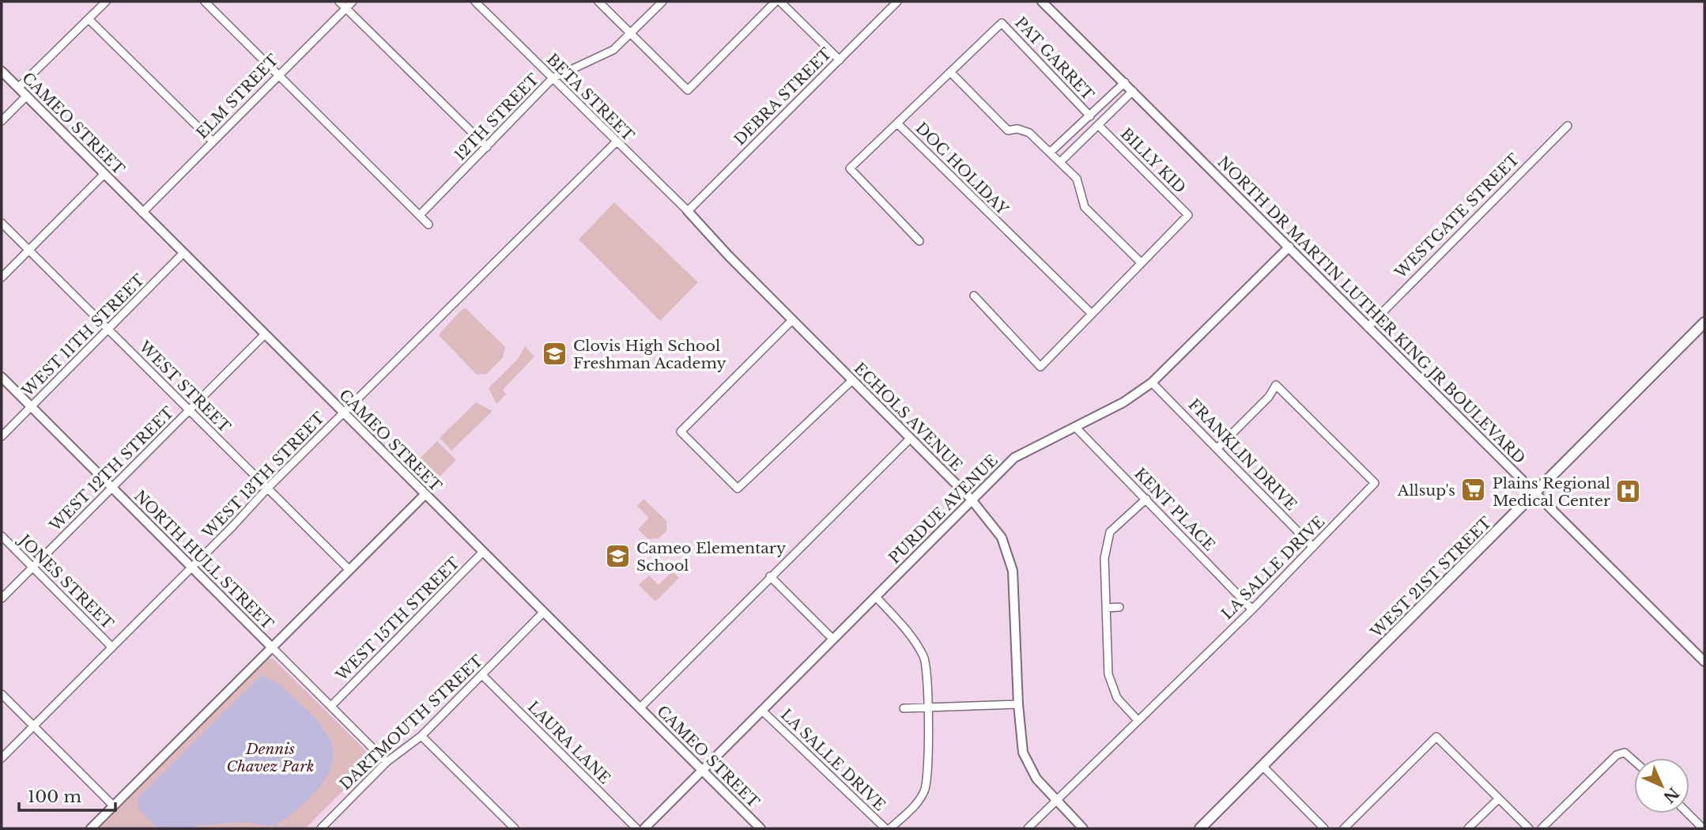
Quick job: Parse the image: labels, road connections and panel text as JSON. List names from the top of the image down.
{
  "streets": {
    "main road": ["WEST 21ST STREET"],
    "street": [
      "PAT GARRET",
      "ELM STREET",
      "DEBRA STREET",
      "BETA STREET",
      "12TH STREET",
      "CAMEO STREET",
      "BILLY KID",
      "DOC HOLIDAY",
      "WESTGATE STREET",
      "NORTH DR MARTIN LUTHER KING JR BOULEVARD",
      "WEST 11TH STREET",
      "WEST STREET",
      "ECHOLS AVENUE",
      "FRANKLIN DRIVE",
      "WEST 12TH STREET",
      "WEST 13TH STREET",
      "PURDUE AVENUE",
      "KENT PLACE",
      "NORTH HULL STREET",
      "LA SALLE DRIVE",
      "JONES STREET",
      "WEST 15TH STREET",
      "DARTMOUTH STREET",
      "LAURA LANE"
    ]
  },
  "crossings": [
    ["ELM STREET", "CAMEO STREET"],
    ["DEBRA STREET", "BETA STREET"],
    ["DEBRA STREET", "ECHOLS AVENUE"],
    ["BETA STREET", "12TH STREET"],
    ["BETA STREET", "ECHOLS AVENUE"],
    ["BETA STREET", "WEST 13TH STREET"],
    ["CAMEO STREET", "WEST 11TH STREET"],
    ["CAMEO STREET", "WEST 12TH STREET"],
    ["CAMEO STREET", "WEST 13TH STREET"],
    ["CAMEO STREET", "PURDUE AVENUE"],
    ["CAMEO STREET", "WEST 15TH STREET"],
    ["CAMEO STREET", "DARTMOUTH STREET"],
    ["WESTGATE STREET", "NORTH DR MARTIN LUTHER KING JR BOULEVARD"],
    ["NORTH DR MARTIN LUTHER KING JR BOULEVARD", "PURDUE AVENUE"],
    ["NORTH DR MARTIN LUTHER KING JR BOULEVARD", "WEST 21ST STREET"],
    ["WEST 11TH STREET", "WEST STREET"],
    ["WEST 11TH STREET", "NORTH HULL STREET"],
    ["WEST STREET", "WEST 12TH STREET"],
    ["WEST STREET", "WEST 13TH STREET"],
    ["ECHOLS AVENUE", "PURDUE AVENUE"],
    ["ECHOLS AVENUE", "LA SALLE DRIVE"],
    ["FRANKLIN DRIVE", "PURDUE AVENUE"],
    ["FRANKLIN DRIVE", "LA SALLE DRIVE"],
    ["WEST 12TH STREET", "NORTH HULL STREET"],
    ["WEST 12TH STREET", "JONES STREET"],
    ["WEST 13TH STREET", "NORTH HULL STREET"],
    ["WEST 13TH STREET", "JONES STREET"],
    ["PURDUE AVENUE", "KENT PLACE"],
    ["PURDUE AVENUE", "LA SALLE DRIVE"],
    ["KENT PLACE", "LA SALLE DRIVE"],
    ["NORTH HULL STREET", "WEST 15TH STREET"],
    ["NORTH HULL STREET", "DARTMOUTH STREET"],
    ["DARTMOUTH STREET", "LAURA LANE"]
  ],
  "parks": ["Dennis Chavez Park"],
  "places": {
    "school or university": ["Clovis High School Freshman Academy", "Cameo Elementary School"],
    "supermarket": ["Allsup's"],
    "hospital": ["Plains Regional Medical Center"]
  },
  "scale_bar": "100 m",
  "north": "bottom right"
}
